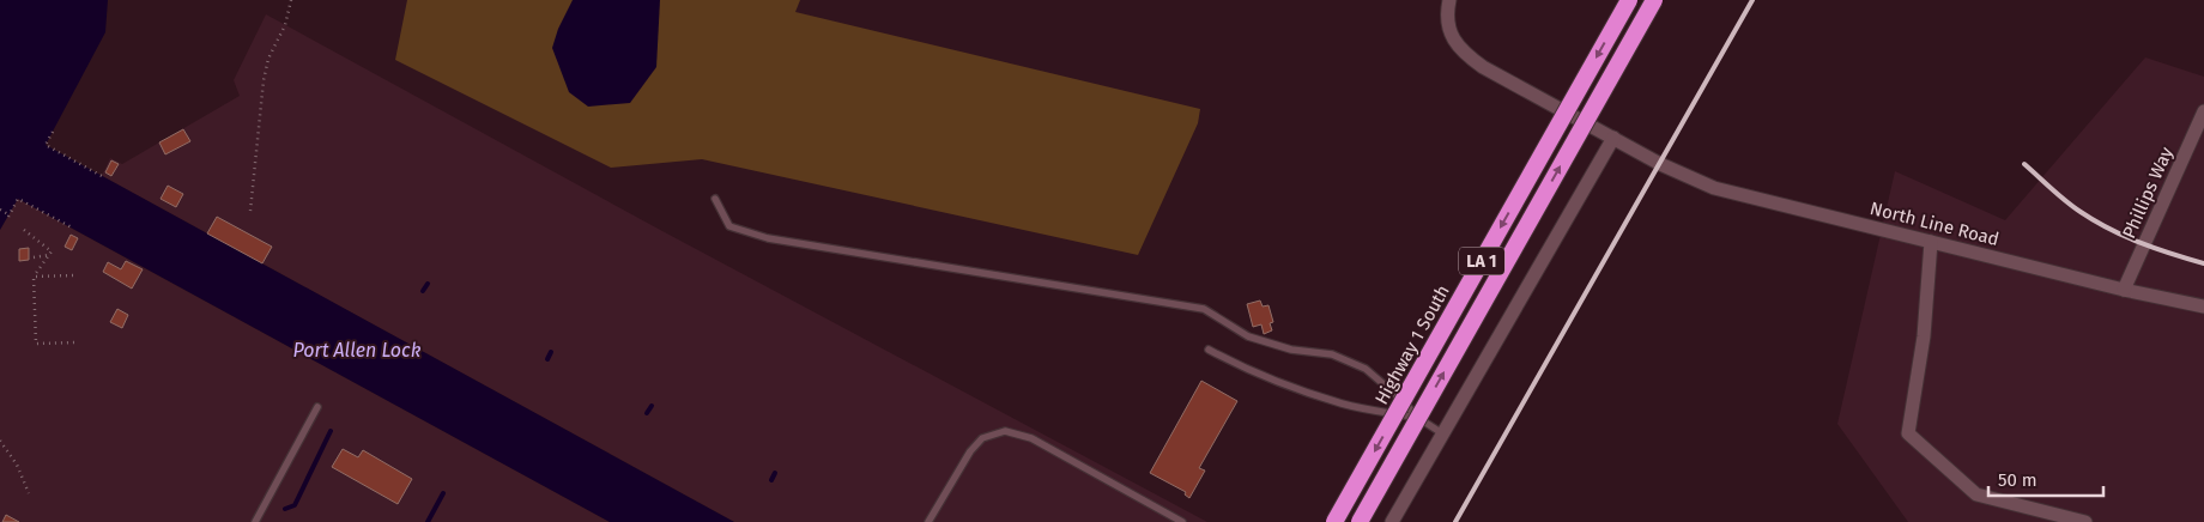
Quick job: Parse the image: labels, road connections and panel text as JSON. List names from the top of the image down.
{
  "streets": {
    "highway": ["LA 1", "Highway 1 South"],
    "street": ["Phillips Way", "North Line Road"]
  },
  "crossings": [
    ["Phillips Way", "North Line Road"]
  ],
  "water": ["Port Allen Lock"],
  "scale_bar": "50 m"
}
